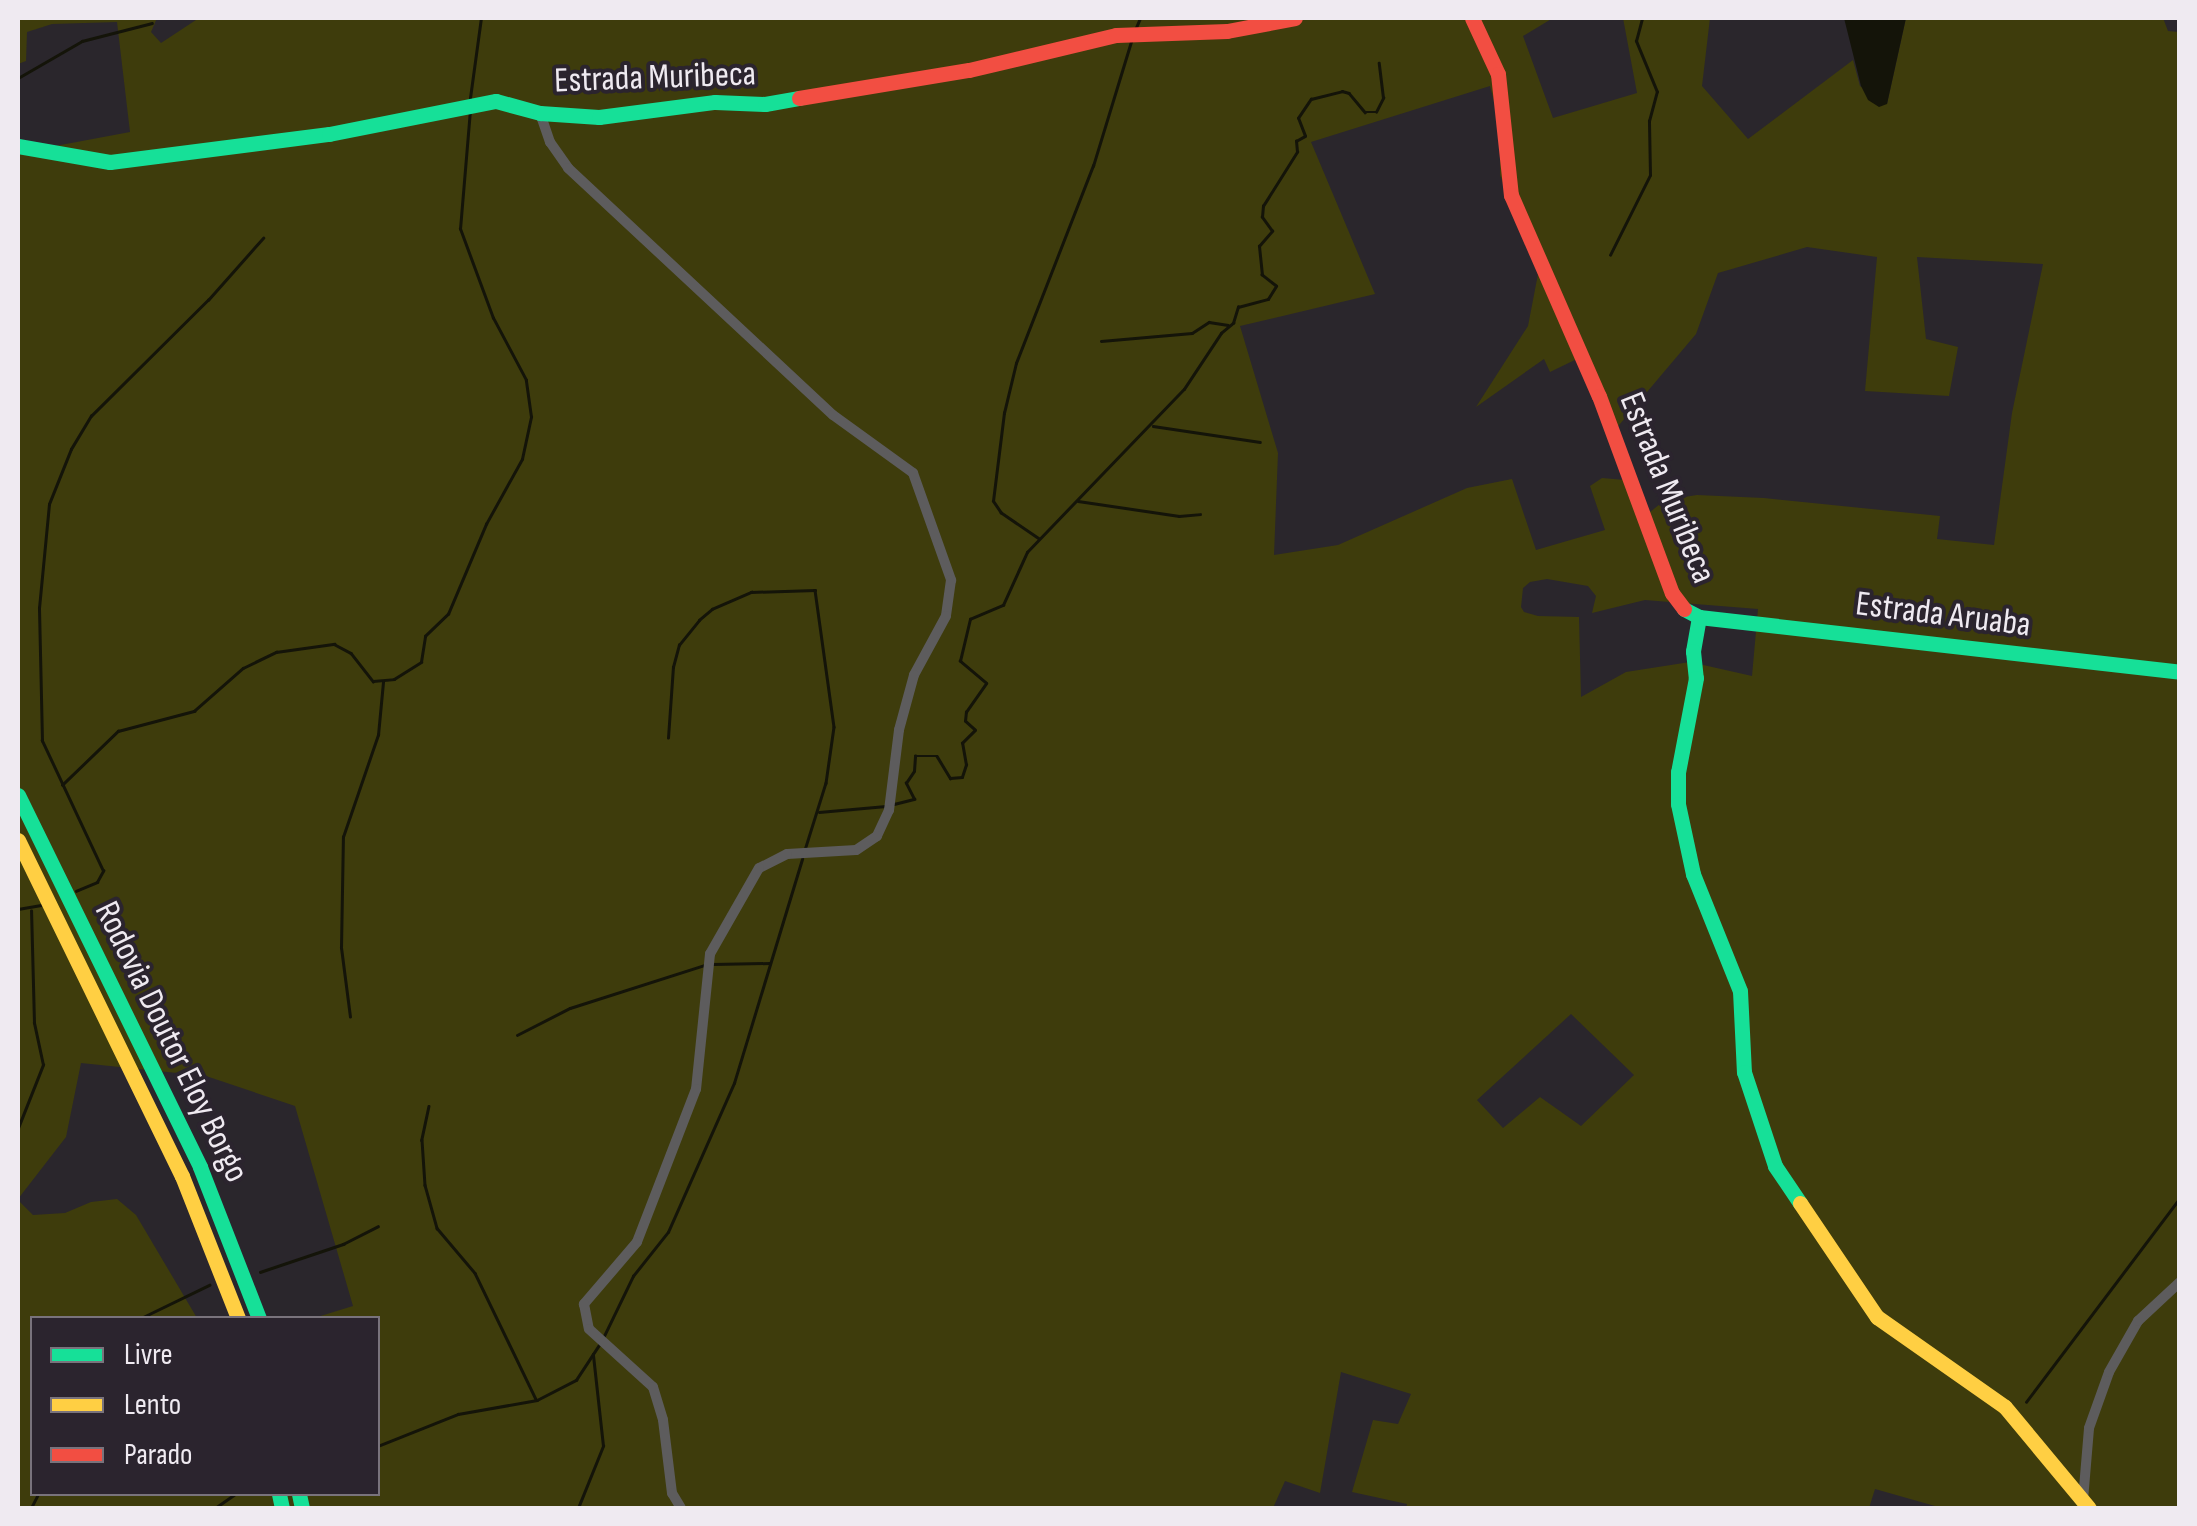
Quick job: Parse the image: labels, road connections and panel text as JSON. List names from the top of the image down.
{
  "streets": {
    "main road": ["Estrada Muribeca", "Estrada Aruaba", "Rodovia Doutor Eloy Borgo"]
  },
  "crossings": [
    ["Estrada Muribeca", "Estrada Aruaba"]
  ],
  "legend": ["Livre", "Lento", "Parado"]
}
